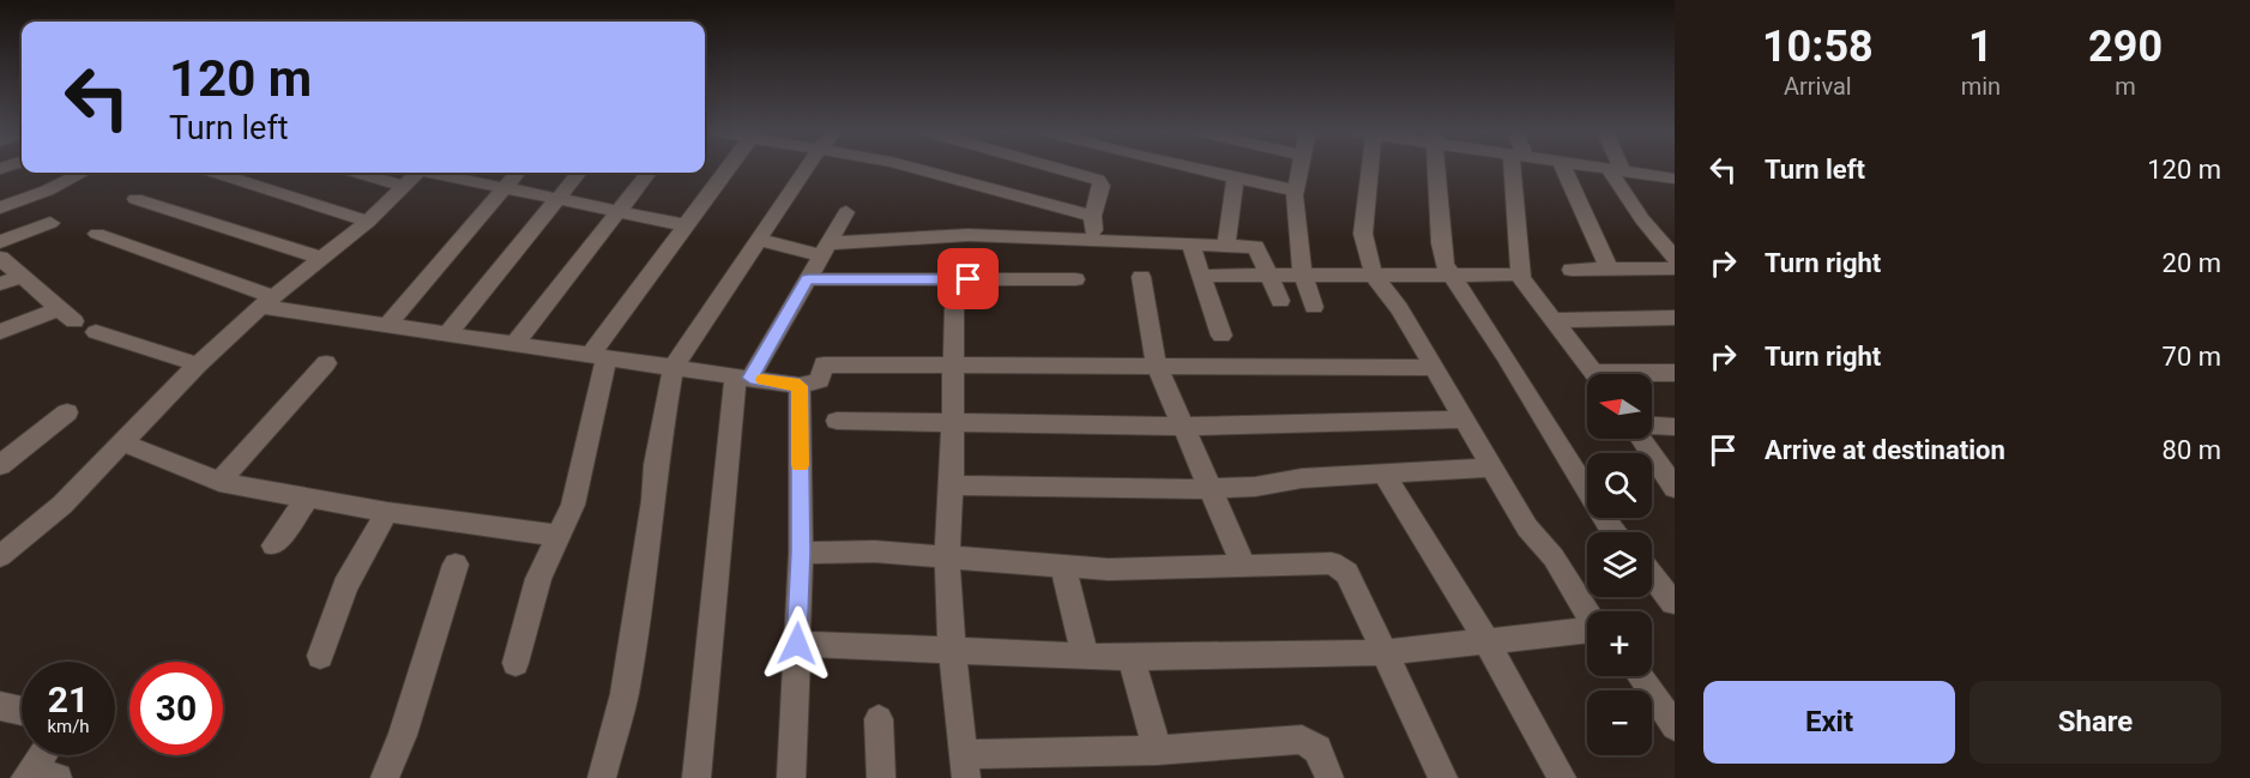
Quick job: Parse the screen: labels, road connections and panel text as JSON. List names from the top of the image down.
{
  "north": "left",
  "page": {
    "eta": [
      "10:58",
      "Arrival",
      "1",
      "min",
      "290",
      "m"
    ],
    "turn": ["120 m", "Turn left"],
    "list": [
      {
        "name": "Turn left",
        "value": "120 m"
      },
      {
        "name": "Turn right",
        "value": "20 m"
      },
      {
        "name": "Turn right",
        "value": "70 m"
      },
      {
        "name": "Arrive at destination",
        "value": "80 m"
      }
    ],
    "map_buttons": ["+", "−"],
    "speed": "21 km/h",
    "limit": "30",
    "buttons": ["Exit", "Share"]
  }
}
